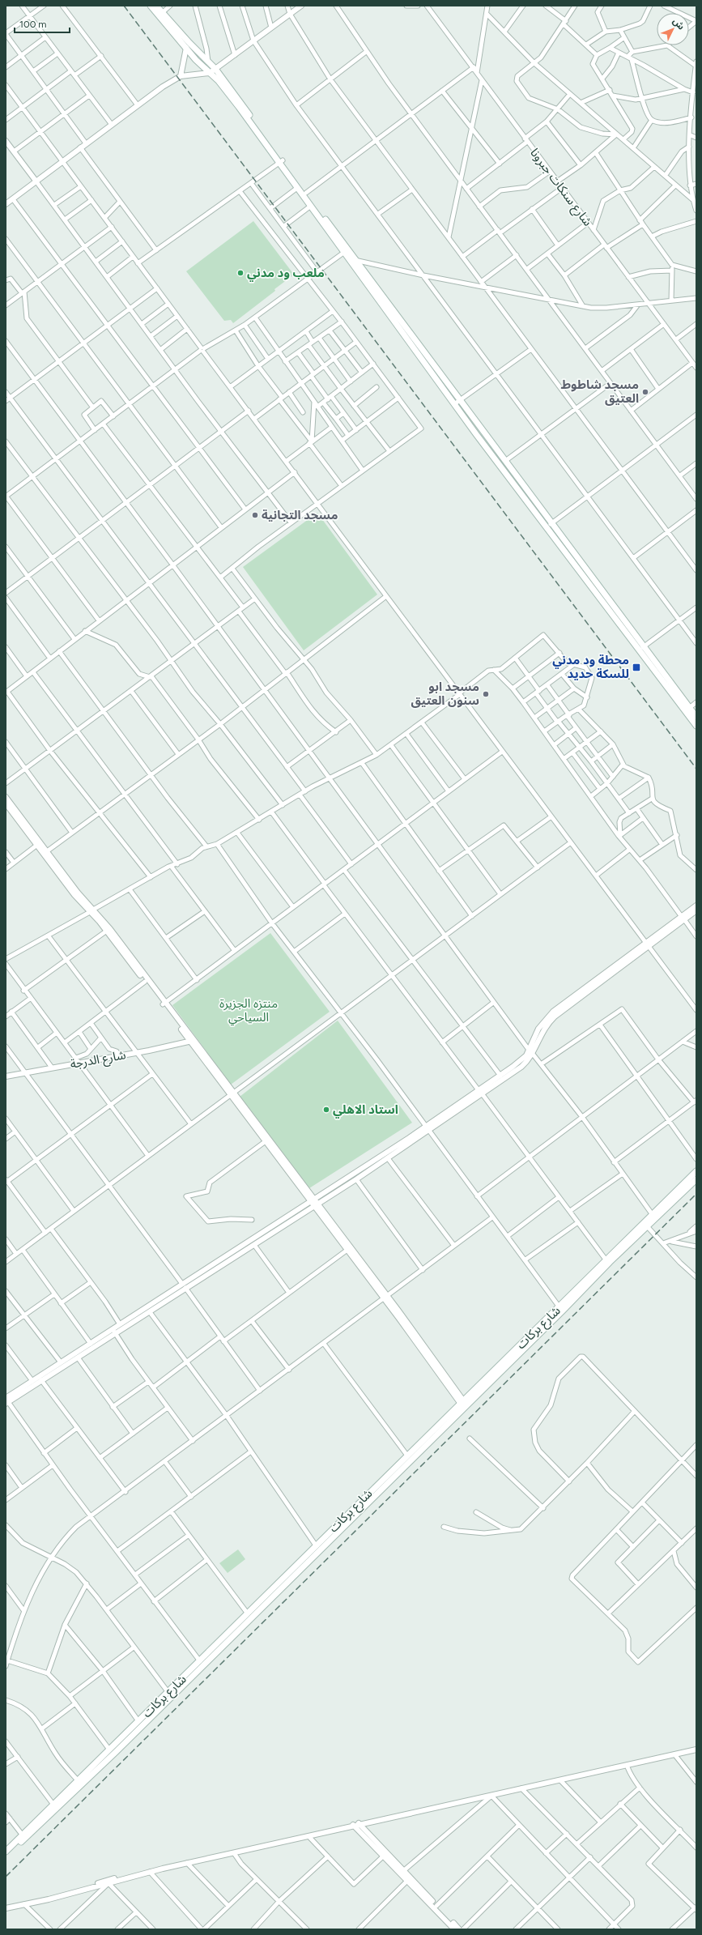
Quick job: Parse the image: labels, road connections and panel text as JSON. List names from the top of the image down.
{
  "streets": {
    "main road": ["شارع بركات"],
    "street": ["شارع سنكات جبرونا", "شارع الدرجة"]
  },
  "parks": ["منتزه الجزيرة السياحي"],
  "places": {
    "other": [
      "ملعب ود مدني",
      "مسجد شاطوط العتيق",
      "مسجد التجانية",
      "مسجد ابو سنون العتيق",
      "استاد الاهلي"
    ],
    "transit": ["محطة ود مدني للسكة حديد"]
  },
  "scale_bar": "100 m",
  "north": "top right"
}
